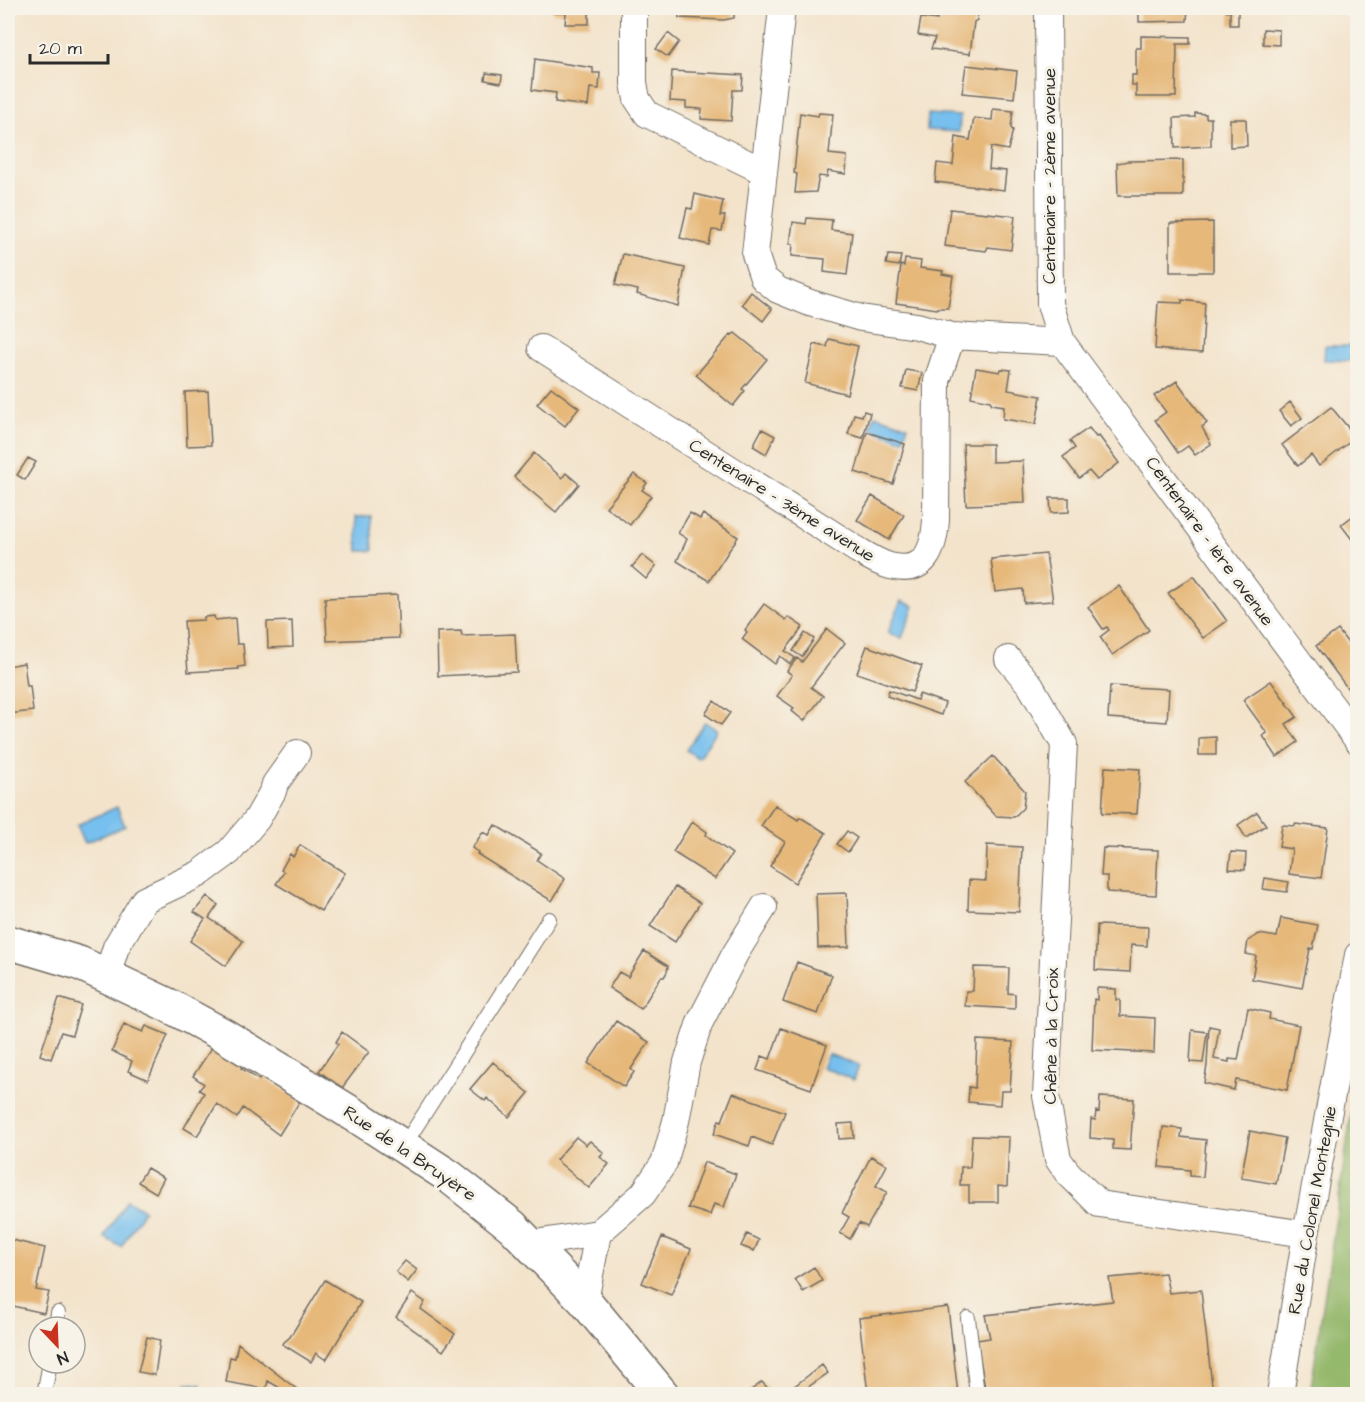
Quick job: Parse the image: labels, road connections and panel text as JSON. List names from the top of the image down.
{
  "streets": {
    "main road": ["Rue de la Bruyère"],
    "street": [
      "Centenaire - 2ème avenue",
      "Centenaire - 3ème avenue",
      "Centenaire - 1ère avenue",
      "Chêne à la Croix",
      "Rue du Colonel Montegnie"
    ]
  },
  "crossings": [
    ["Centenaire - 2ème avenue", "Centenaire - 1ère avenue"],
    ["Chêne à la Croix", "Rue du Colonel Montegnie"]
  ],
  "scale_bar": "20 m",
  "north": "bottom right"
}
